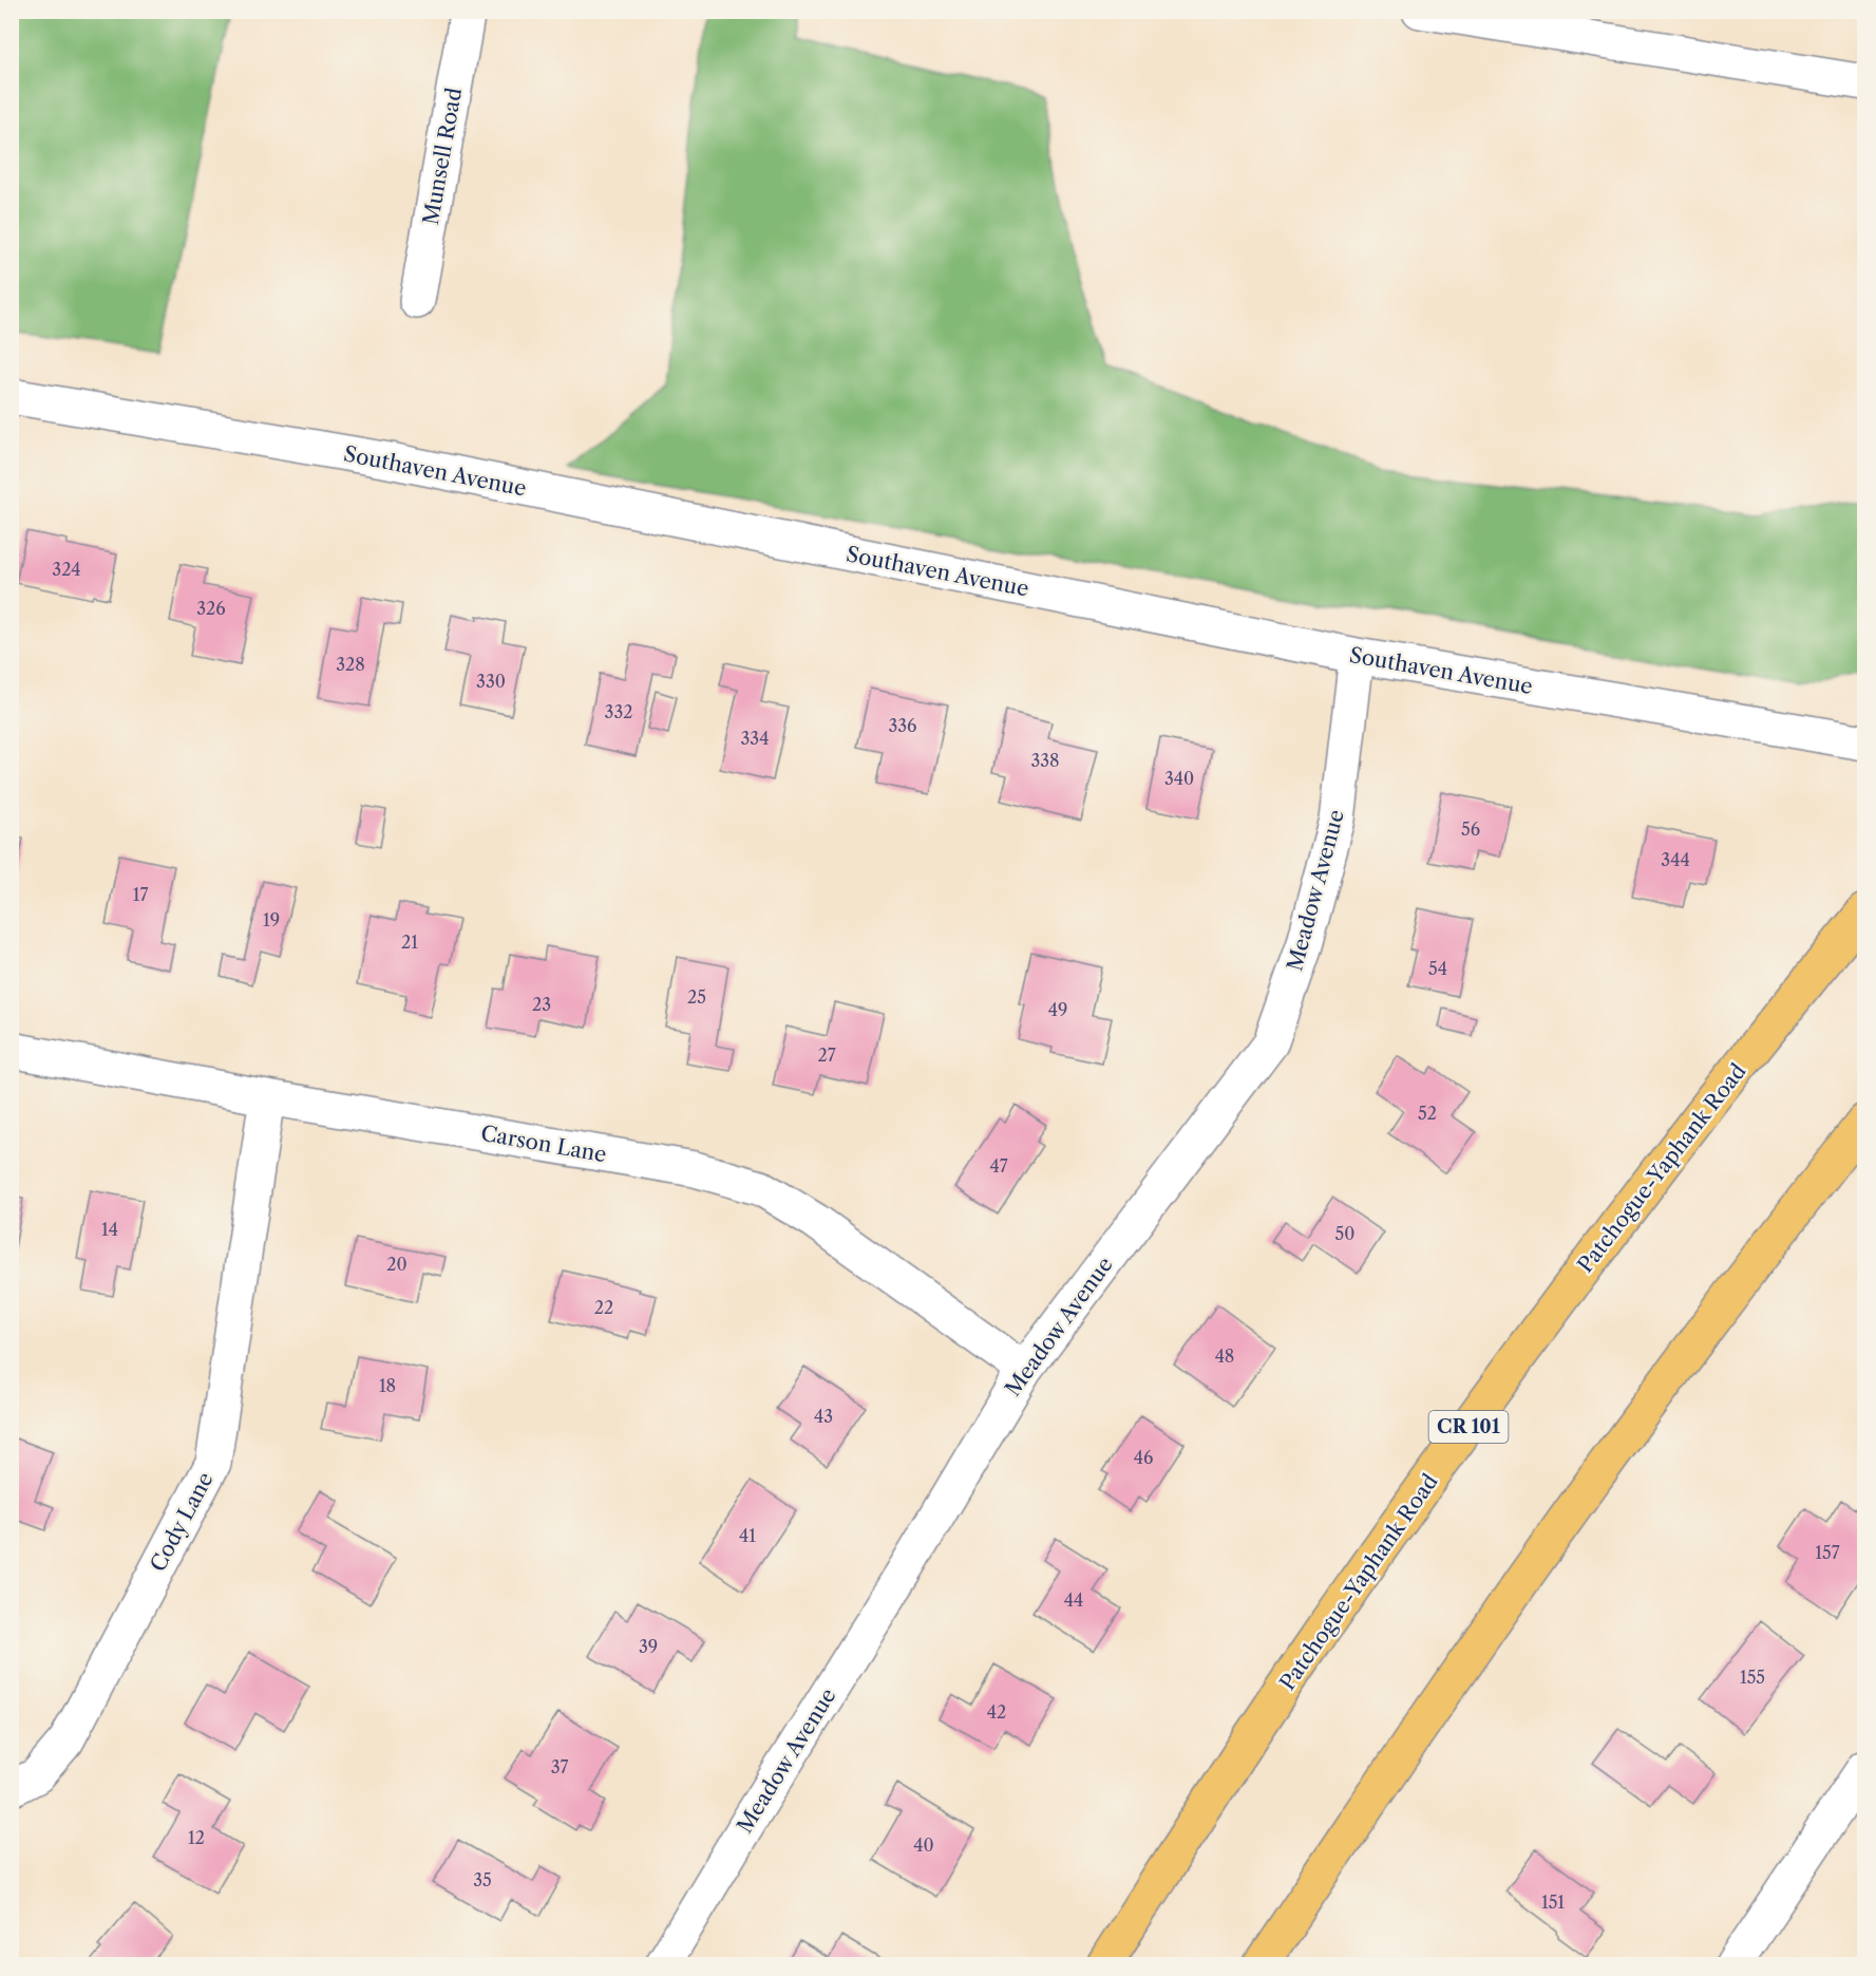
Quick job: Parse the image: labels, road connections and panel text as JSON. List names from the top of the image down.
{
  "streets": {
    "main road": ["Patchogue-Yaphank Road", "CR 101"],
    "street": [
      "Munsell Road",
      "Southaven Avenue",
      "Meadow Avenue",
      "Carson Lane",
      "Cody Lane"
    ]
  },
  "crossings": [
    ["Southaven Avenue", "Meadow Avenue"],
    ["Meadow Avenue", "Carson Lane"],
    ["Carson Lane", "Cody Lane"]
  ],
  "house_numbers": [
    "324",
    "326",
    "328",
    "330",
    "332",
    "336",
    "334",
    "338",
    "340",
    "56",
    "344",
    "17",
    "19",
    "21",
    "54",
    "25",
    "23",
    "49",
    "27",
    "52",
    "47",
    "14",
    "50",
    "20",
    "22",
    "48",
    "18",
    "43",
    "46",
    "41",
    "157",
    "44",
    "39",
    "155",
    "42",
    "37",
    "12",
    "40",
    "35",
    "151"
  ]
}
